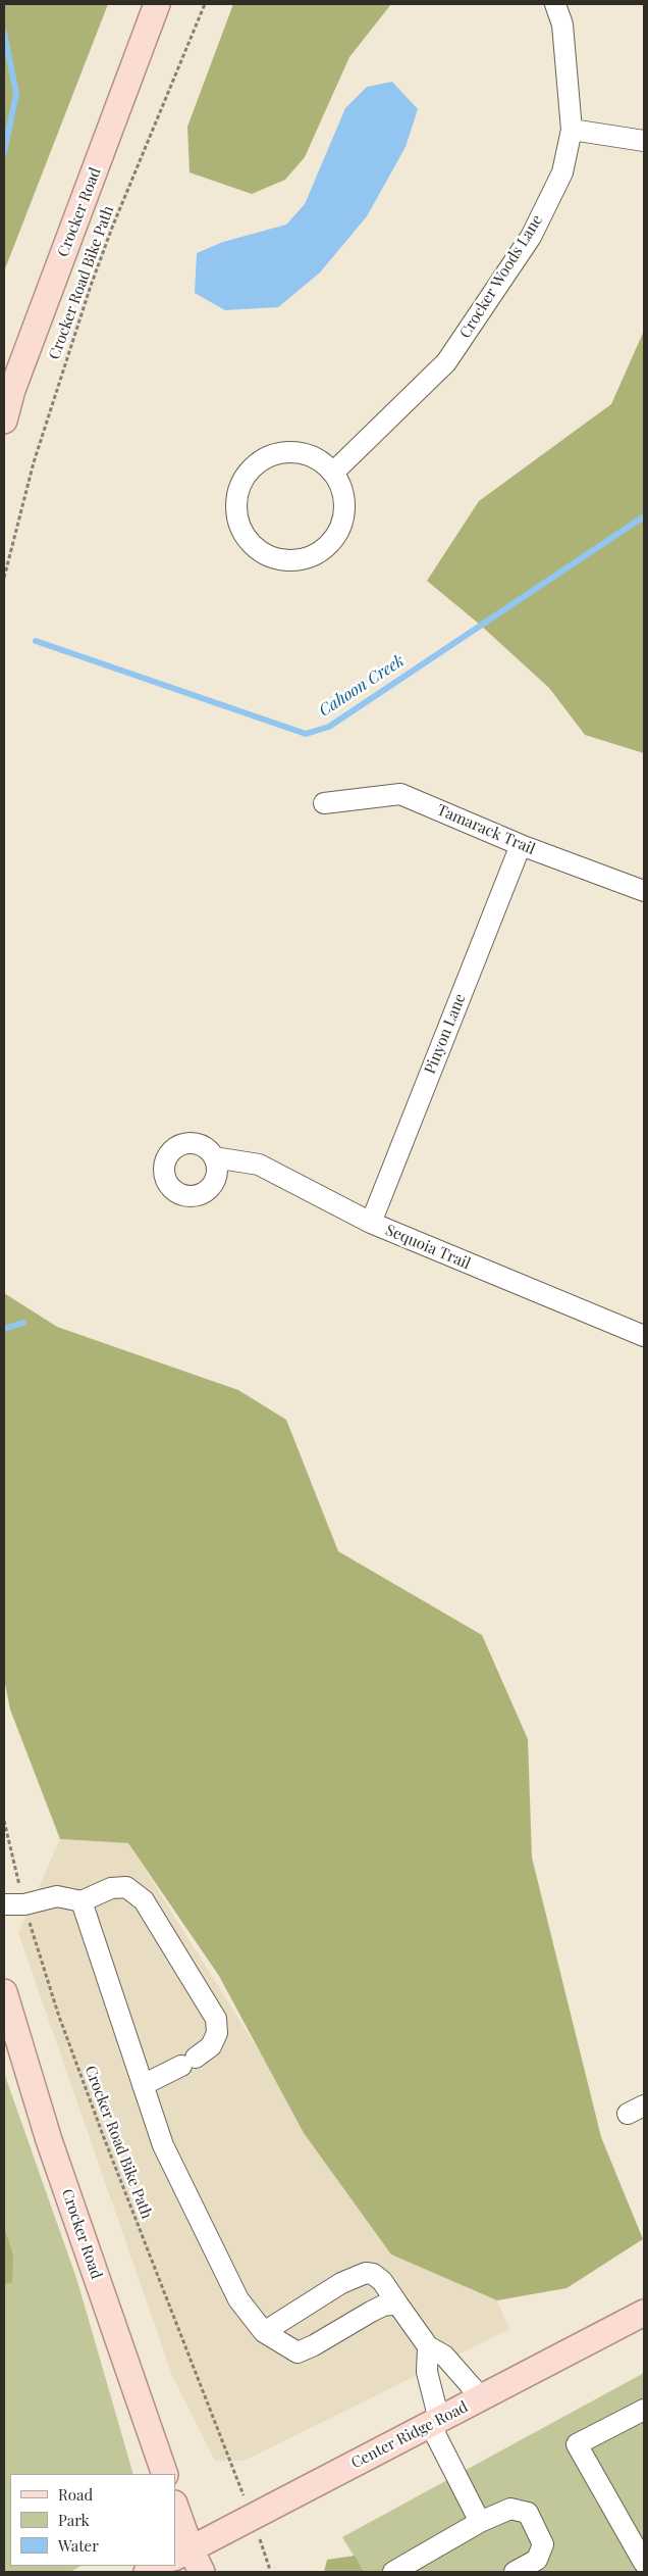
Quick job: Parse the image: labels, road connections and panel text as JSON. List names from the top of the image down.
{
  "streets": {
    "main road": ["Crocker Road", "Center Ridge Road"],
    "street": [
      "Crocker Woods Lane",
      "Tamarack Trail",
      "Pinyon Lane",
      "Sequoia Trail"
    ],
    "path": ["Crocker Road Bike Path"]
  },
  "crossings": [
    ["Tamarack Trail", "Pinyon Lane"],
    ["Pinyon Lane", "Sequoia Trail"]
  ],
  "water": ["Cahoon Creek"],
  "legend": ["Road", "Park", "Water"]
}
